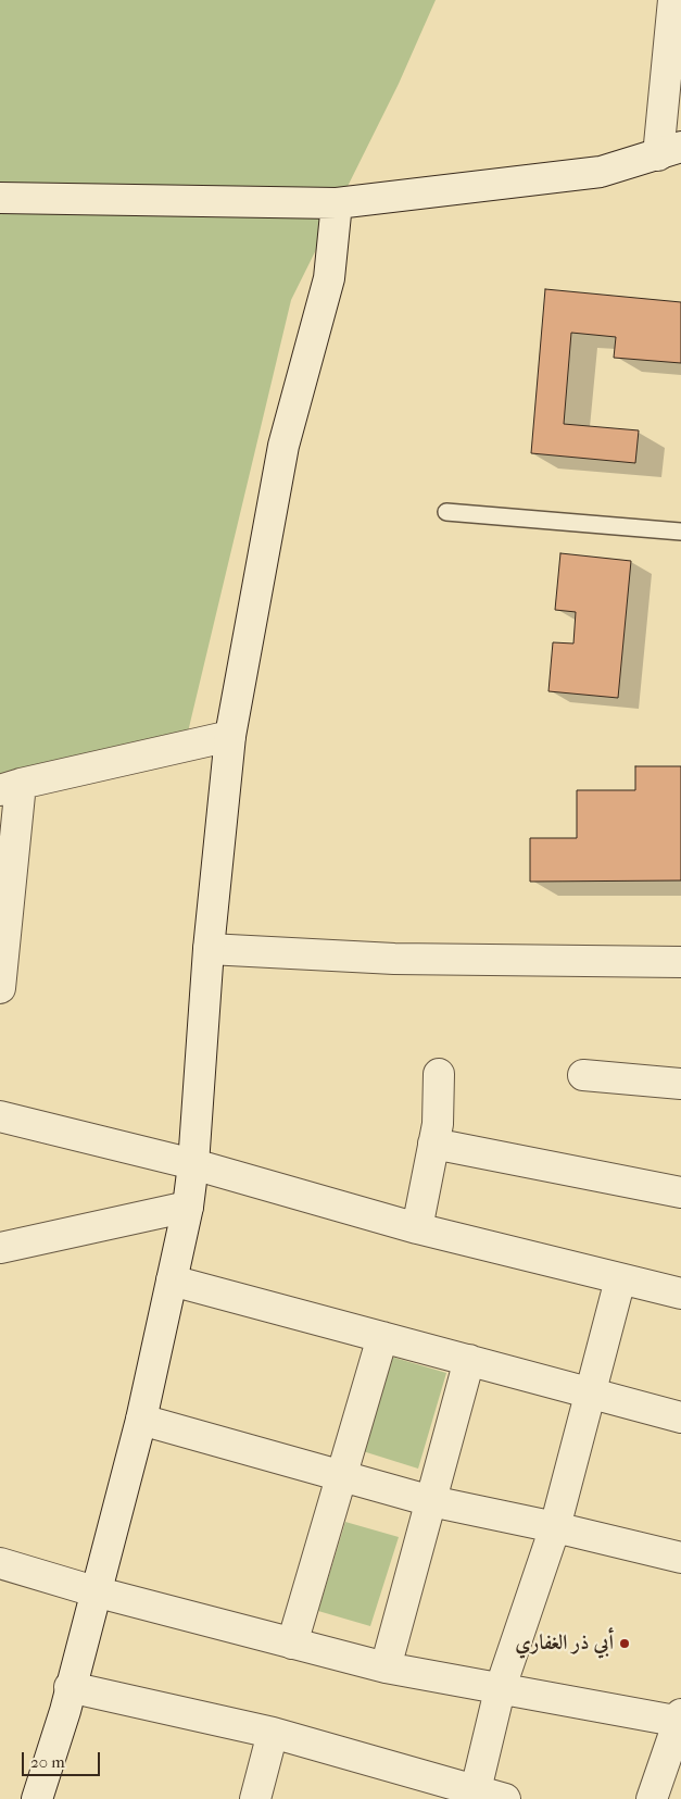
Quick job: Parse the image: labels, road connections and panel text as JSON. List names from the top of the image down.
{
  "places": ["أبي ذر الغفاري"],
  "scale_bar": "20 m"
}
